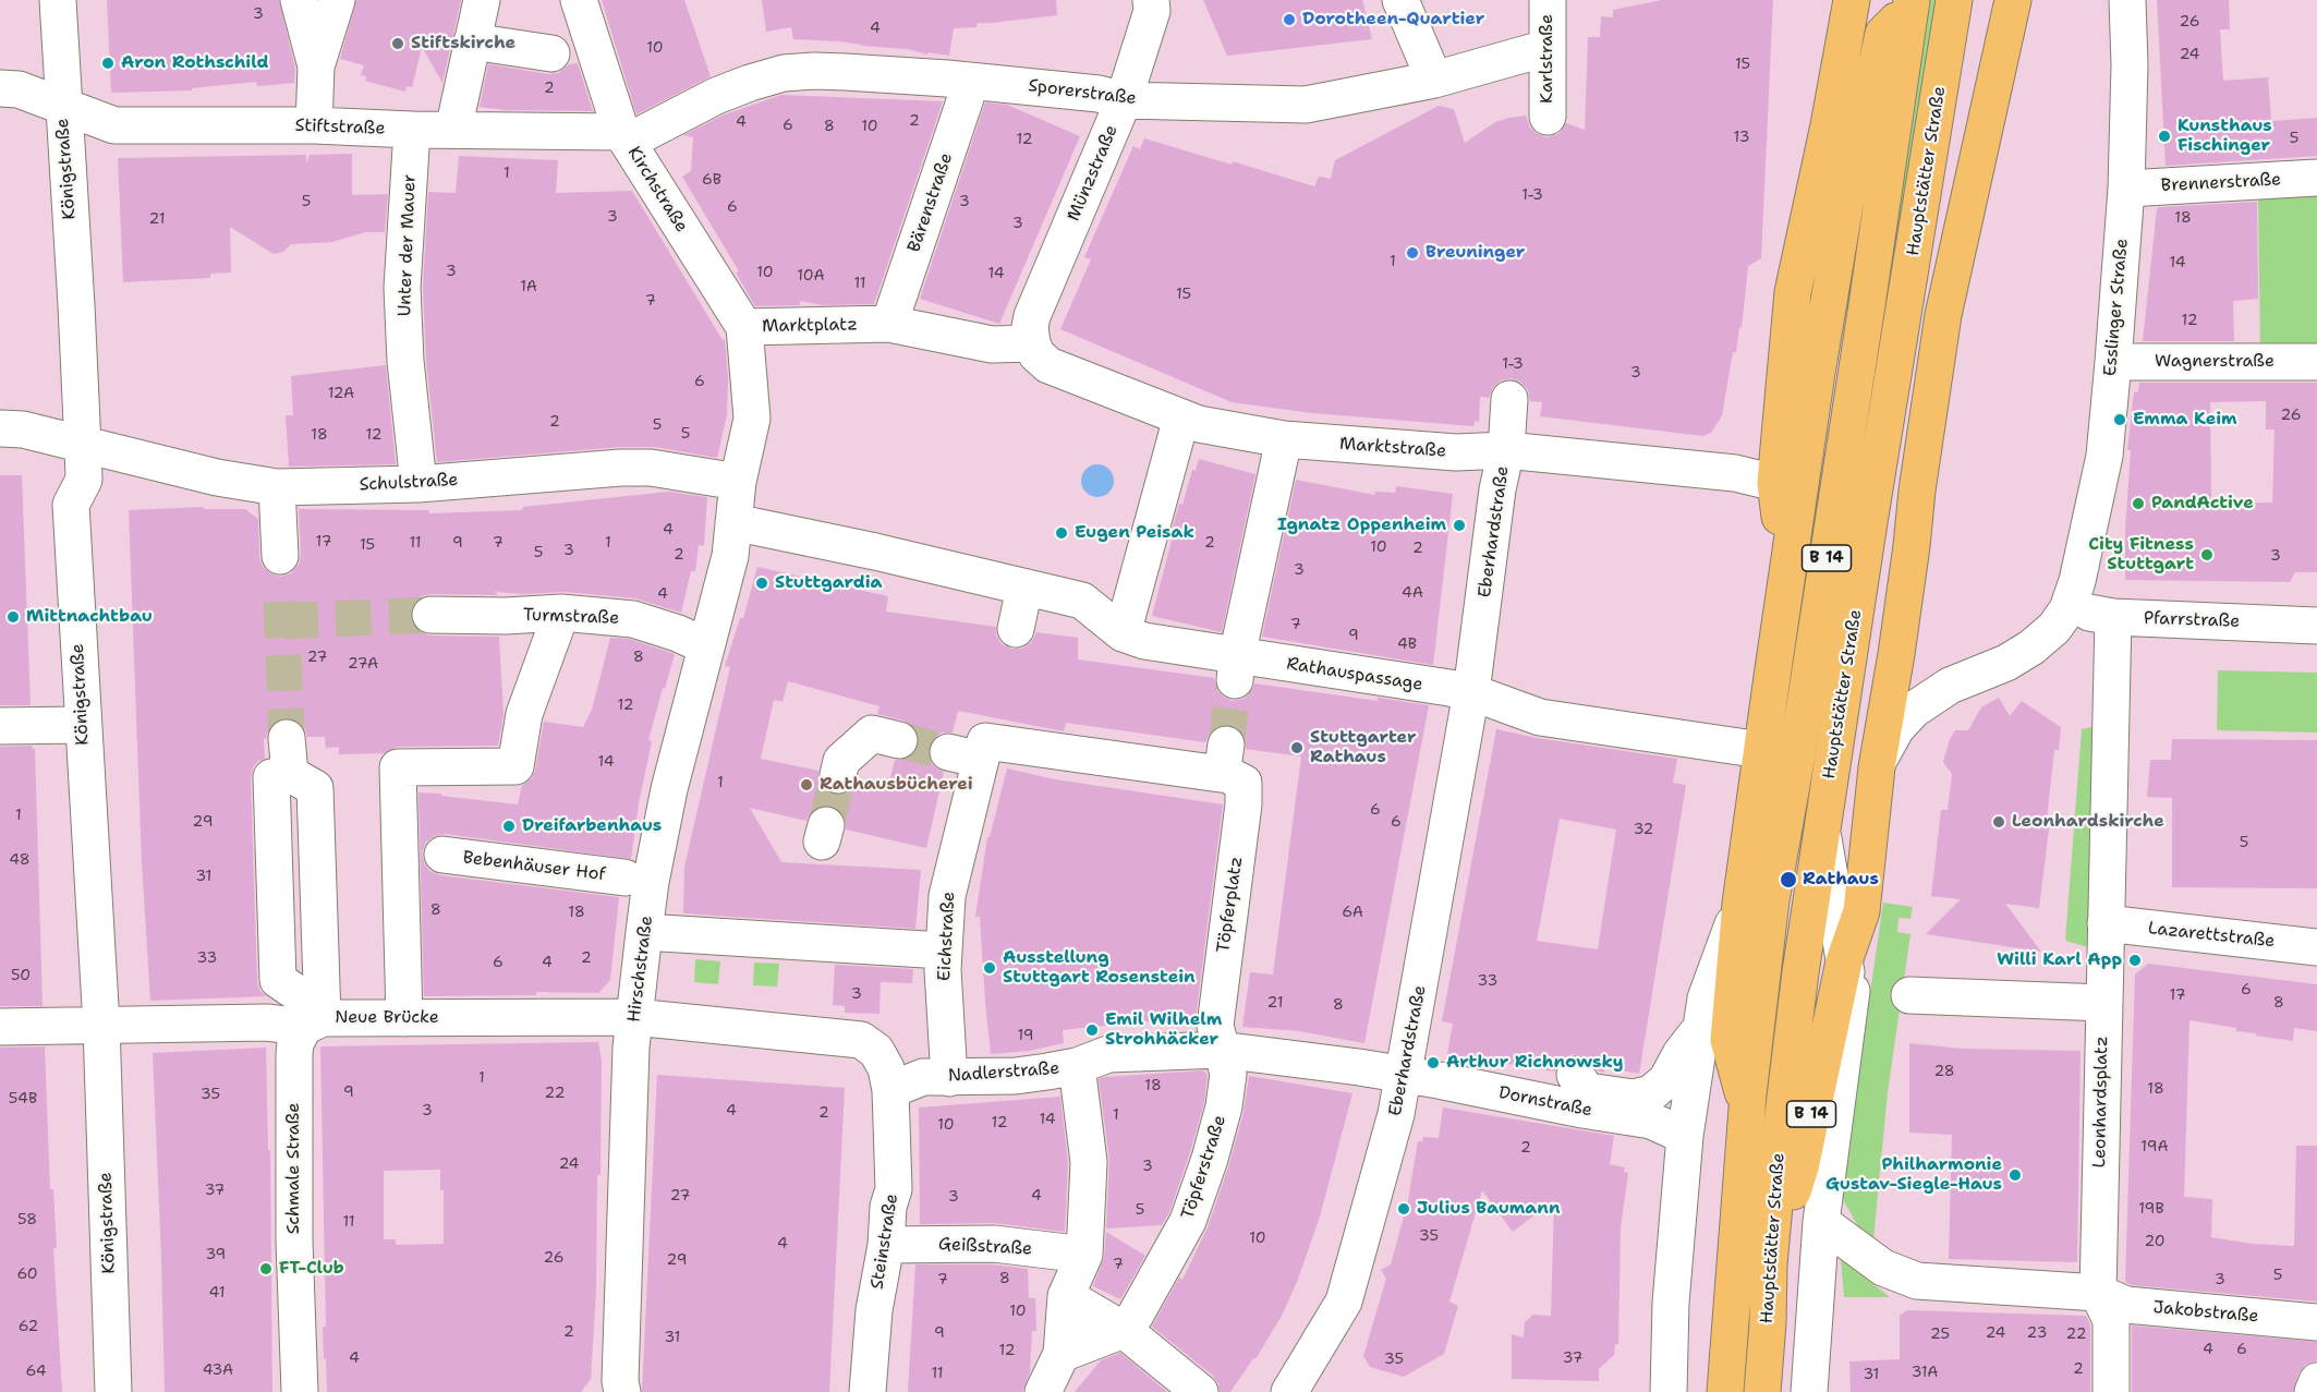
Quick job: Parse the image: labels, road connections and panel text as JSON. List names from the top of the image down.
{
  "streets": {
    "main road": ["Hauptstätter Straße", "B 14"],
    "street": [
      "Karlstraße",
      "Sporerstraße",
      "Stiftstraße",
      "Königstraße",
      "Münzstraße",
      "Brennerstraße",
      "Kirchstraße",
      "Bärenstraße",
      "Unter der Mauer",
      "Esslinger Straße",
      "Marktplatz",
      "Wagnerstraße",
      "Marktstraße",
      "Schulstraße",
      "Eberhardstraße",
      "Turmstraße",
      "Pfarrstraße",
      "Rathauspassage",
      "Bebenhäuser Hof",
      "Töpferplatz",
      "Lazarettstraße",
      "Eichstraße",
      "Hirschstraße",
      "Neue Brücke",
      "Nadlerstraße",
      "Dornstraße",
      "Leonhardsplatz",
      "Töpferstraße",
      "Schmale Straße",
      "Steinstraße",
      "Geißstraße",
      "Jakobstraße"
    ]
  },
  "crossings": [
    ["Karlstraße", "Sporerstraße"],
    ["Sporerstraße", "Stiftstraße"],
    ["Sporerstraße", "Münzstraße"],
    ["Sporerstraße", "Kirchstraße"],
    ["Sporerstraße", "Bärenstraße"],
    ["Stiftstraße", "Königstraße"],
    ["Stiftstraße", "Kirchstraße"],
    ["Stiftstraße", "Unter der Mauer"],
    ["Königstraße", "Schulstraße"],
    ["Königstraße", "Neue Brücke"],
    ["Hauptstätter Straße", "B 14"],
    ["Münzstraße", "Marktplatz"],
    ["Münzstraße", "Marktstraße"],
    ["Brennerstraße", "Esslinger Straße"],
    ["Kirchstraße", "Marktplatz"],
    ["Bärenstraße", "Marktplatz"],
    ["Unter der Mauer", "Schulstraße"],
    ["Esslinger Straße", "Wagnerstraße"],
    ["Esslinger Straße", "Pfarrstraße"],
    ["Marktplatz", "Marktstraße"],
    ["Marktplatz", "Schulstraße"],
    ["Marktplatz", "Hirschstraße"],
    ["Marktstraße", "Eberhardstraße"],
    ["Marktstraße", "B 14"],
    ["Eberhardstraße", "Rathauspassage"],
    ["Eberhardstraße", "Nadlerstraße"],
    ["Eberhardstraße", "Dornstraße"],
    ["Turmstraße", "Hirschstraße"],
    ["Pfarrstraße", "Leonhardsplatz"],
    ["Töpferplatz", "Eichstraße"],
    ["Töpferplatz", "Nadlerstraße"],
    ["Töpferplatz", "Töpferstraße"],
    ["Lazarettstraße", "Leonhardsplatz"],
    ["Eichstraße", "Nadlerstraße"],
    ["Hirschstraße", "Neue Brücke"],
    ["Neue Brücke", "Schmale Straße"],
    ["Nadlerstraße", "Dornstraße"],
    ["Nadlerstraße", "Töpferstraße"],
    ["Nadlerstraße", "Steinstraße"],
    ["Leonhardsplatz", "Jakobstraße"],
    ["Steinstraße", "Geißstraße"]
  ],
  "places": [
    "Dorotheen-Quartier",
    "Stiftskirche",
    "Aron Rothschild",
    "Kunsthaus Fischinger",
    "Breuninger",
    "Emma Keim",
    "PandActive",
    "Ignatz Oppenheim",
    "Eugen Peisak",
    "City Fitness Stuttgart",
    "Stuttgardia",
    "Mittnachtbau",
    "Stuttgarter Rathaus",
    "Rathausbücherei",
    "Leonhardskirche",
    "Dreifarbenhaus",
    "Rathaus",
    "Willi Karl App",
    "Ausstellung Stuttgart Rosenstein",
    "Emil Wilhelm Strohhäcker",
    "Arthur Richnowsky",
    "Philharmonie Gustav-Siegle-Haus",
    "Julius Baumann",
    "FT-Club"
  ],
  "house_numbers": [
    "3",
    "26",
    "4",
    "10",
    "24",
    "15",
    "2",
    "2",
    "4",
    "6",
    "8",
    "10",
    "13",
    "5",
    "12",
    "1",
    "6B",
    "1-3",
    "5",
    "3",
    "6",
    "3",
    "18",
    "21",
    "3",
    "1",
    "14",
    "3",
    "10",
    "14",
    "10A",
    "11",
    "1A",
    "15",
    "7",
    "12",
    "1-3",
    "3",
    "6",
    "12A",
    "26",
    "2",
    "5",
    "5",
    "18",
    "12",
    "4",
    "17",
    "11",
    "9",
    "7",
    "1",
    "2",
    "15",
    "10",
    "2",
    "3",
    "5",
    "2",
    "3",
    "3",
    "4A",
    "4",
    "7",
    "9",
    "4B",
    "27",
    "8",
    "27A",
    "12",
    "14",
    "1",
    "6",
    "1",
    "29",
    "6",
    "32",
    "5",
    "48",
    "31",
    "8",
    "18",
    "6A",
    "33",
    "2",
    "6",
    "4",
    "50",
    "33",
    "6",
    "3",
    "17",
    "21",
    "8",
    "8",
    "19",
    "28",
    "1",
    "18",
    "18",
    "9",
    "22",
    "35",
    "54B",
    "3",
    "4",
    "2",
    "1",
    "14",
    "12",
    "10",
    "19A",
    "2",
    "24",
    "3",
    "37",
    "27",
    "4",
    "3",
    "19B",
    "5",
    "58",
    "11",
    "35",
    "10",
    "20",
    "4",
    "39",
    "26",
    "29",
    "7",
    "60",
    "5",
    "8",
    "7",
    "3",
    "41",
    "10",
    "62",
    "2",
    "9",
    "24",
    "23",
    "25",
    "22",
    "31",
    "4",
    "6",
    "12",
    "4",
    "37",
    "35",
    "2",
    "43A",
    "64",
    "31A",
    "11",
    "31"
  ]
}
